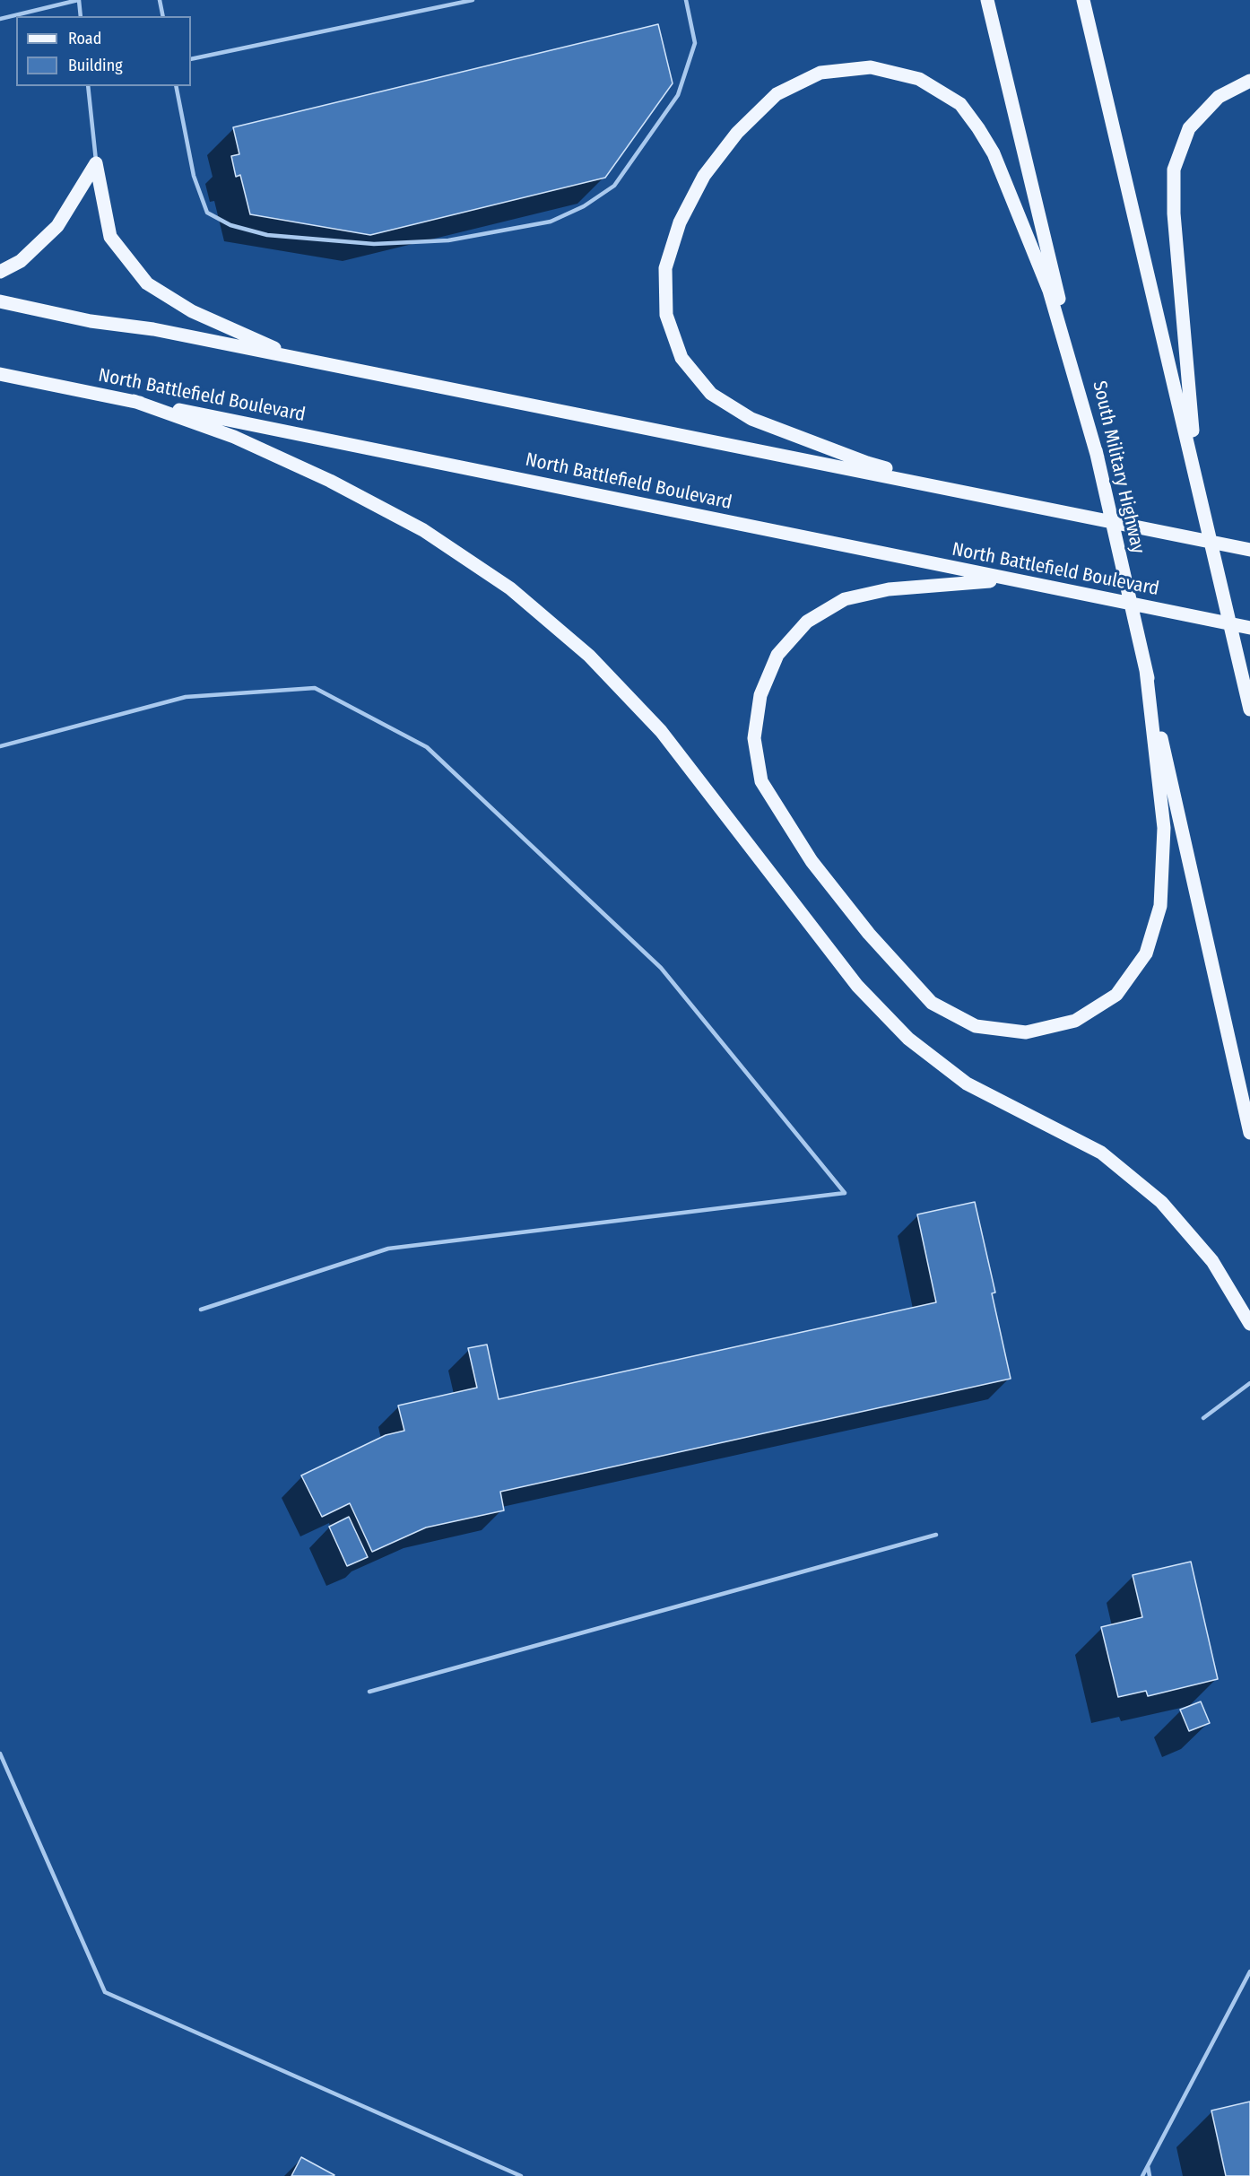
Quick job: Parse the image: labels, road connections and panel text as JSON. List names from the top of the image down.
{
  "streets": {
    "main road": ["North Battlefield Boulevard", "South Military Highway"]
  },
  "legend": ["Road", "Building"]
}
